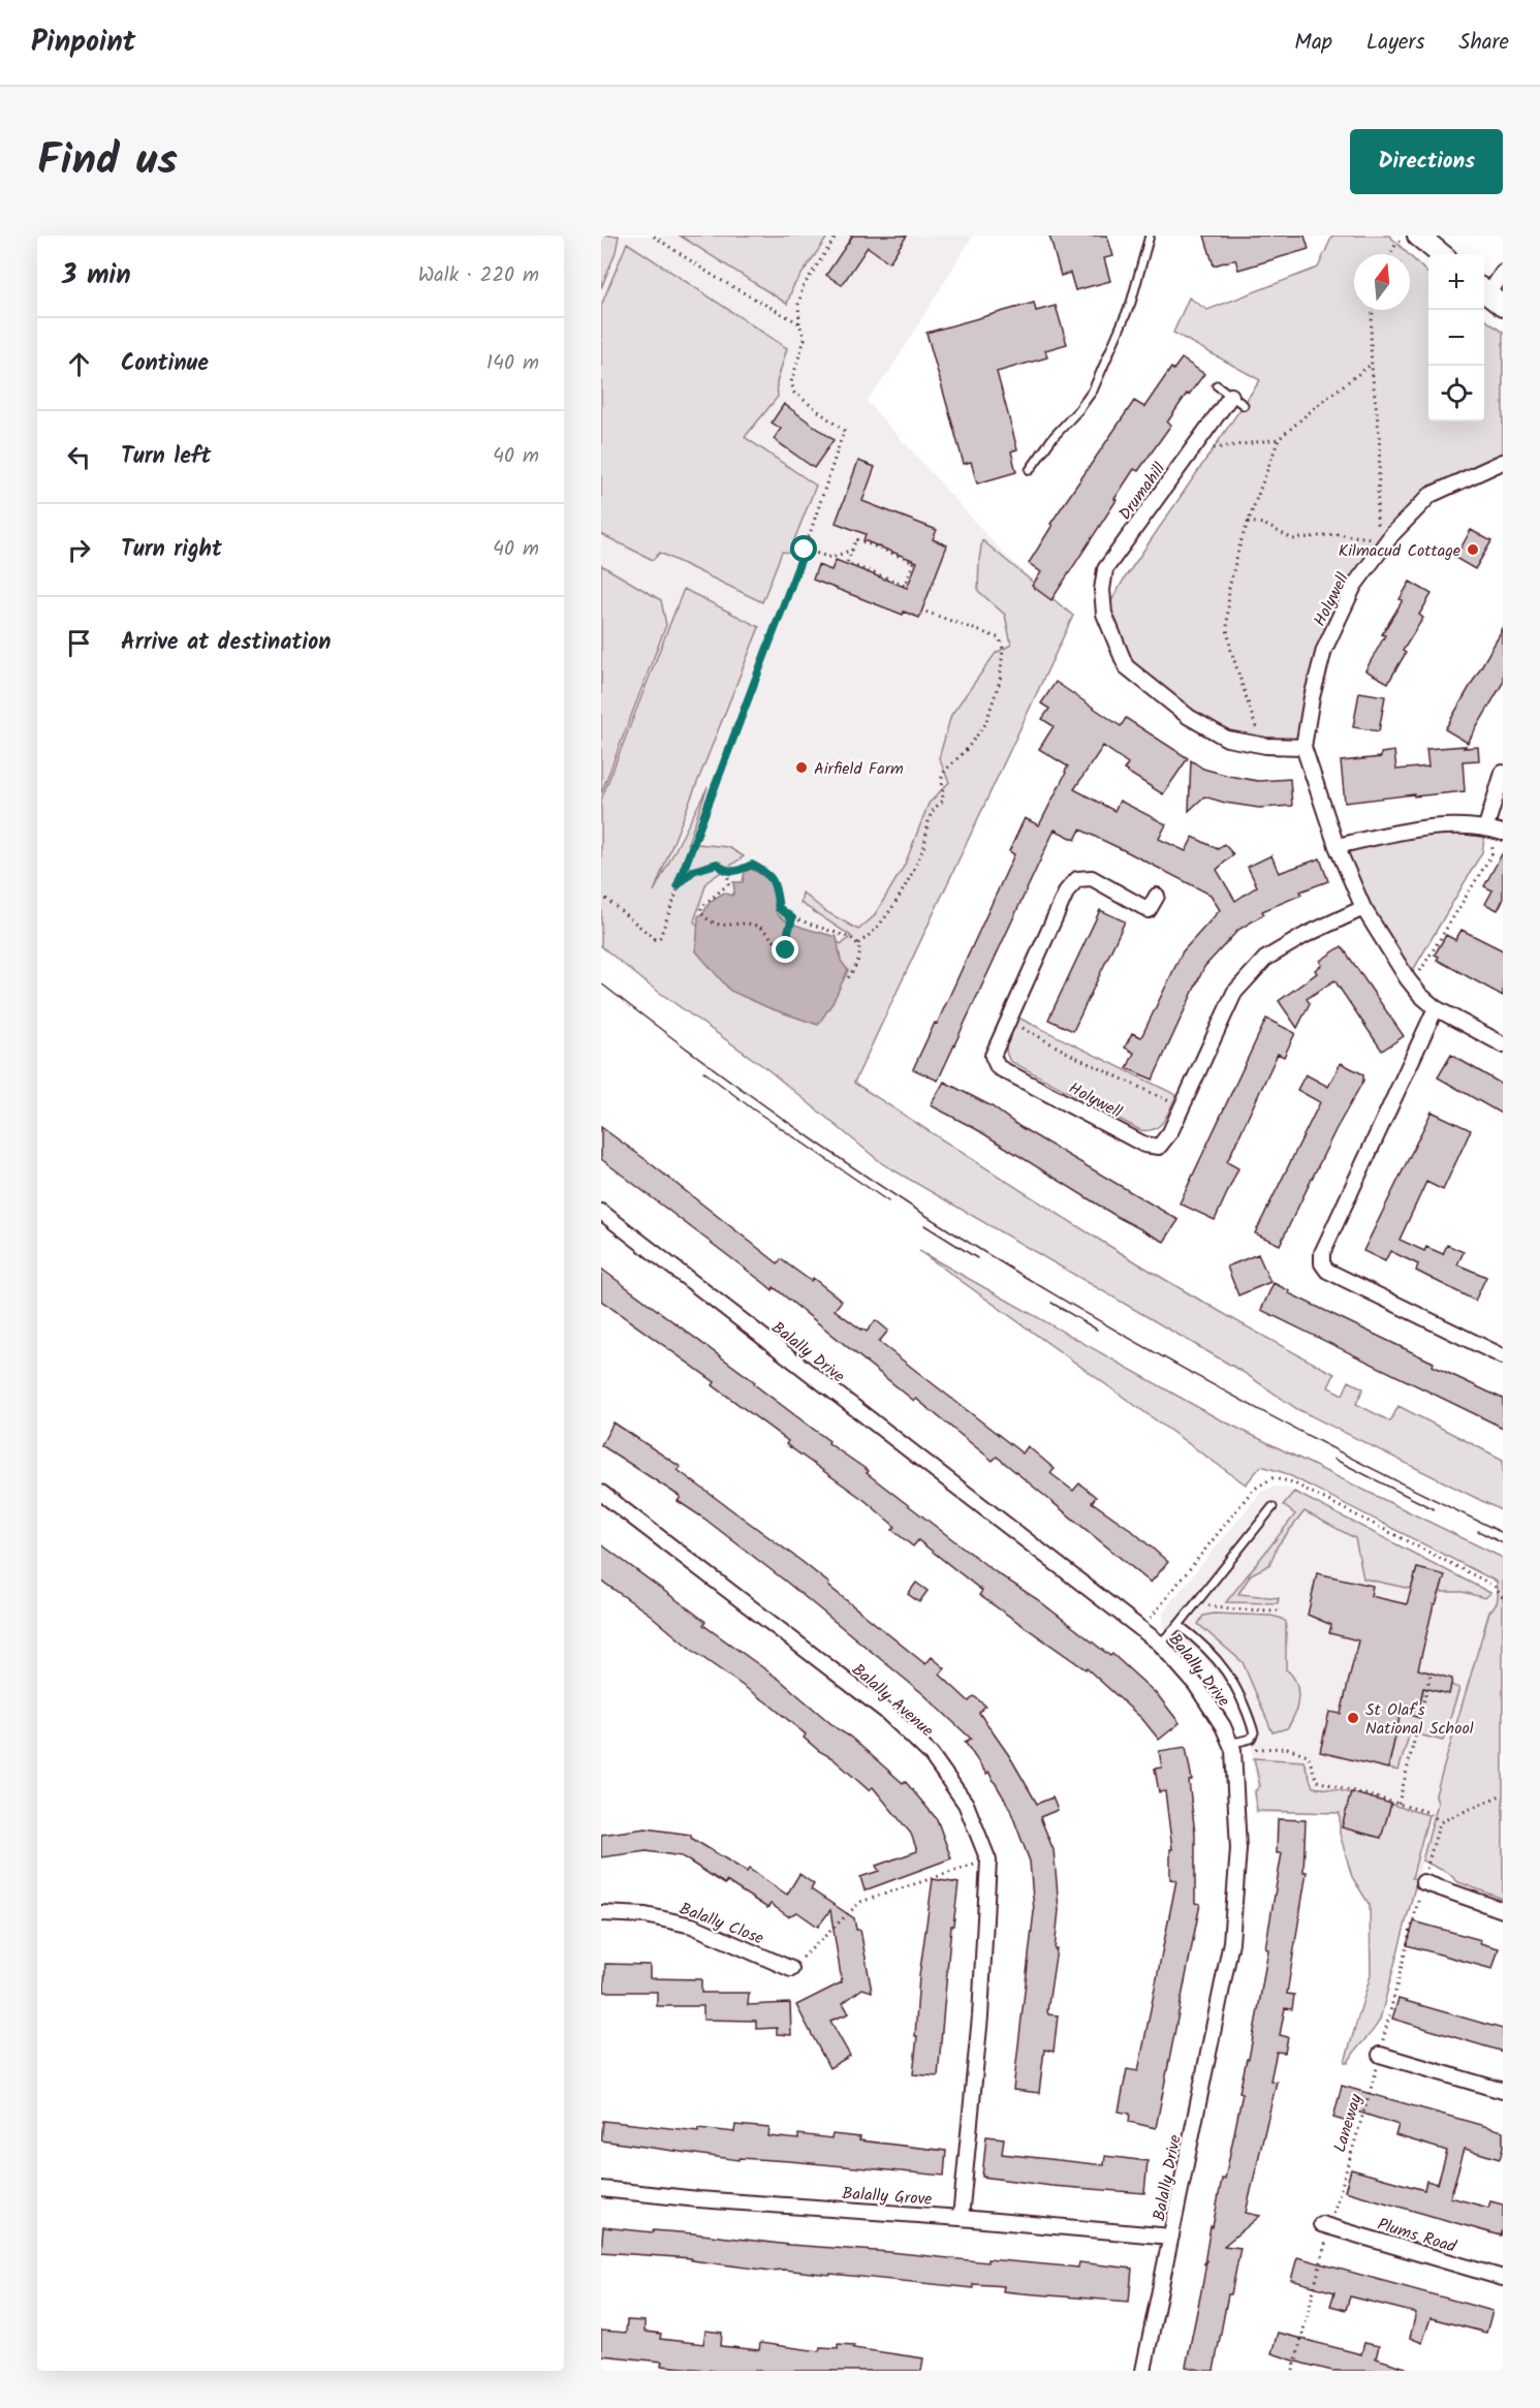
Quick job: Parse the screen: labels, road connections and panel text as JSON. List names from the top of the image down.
{
  "streets": {
    "street": [
      "Drumahill",
      "Holywell",
      "Balally Drive",
      "Balally Avenue",
      "Balally Close",
      "Balally Grove",
      "Plums Road"
    ],
    "path": ["Laneway"]
  },
  "crossings": [
    ["Balally Drive", "Balally Grove"],
    ["Balally Avenue", "Balally Grove"],
    ["Laneway", "Plums Road"]
  ],
  "places": ["Kilmacud Cottage", "Airfield Farm", "St Olaf's National School"],
  "north": "top",
  "page": {
    "header": "Pinpoint",
    "nav": ["Map", "Layers", "Share"],
    "title": "Find us",
    "buttons": "Directions",
    "heading": ["3 min", "Walk · 220 m"],
    "map_buttons": ["+", "−"],
    "list": [
      ["Continue", "140 m"],
      ["Turn left", "40 m"],
      ["Turn right", "40 m"],
      "Arrive at destination"
    ]
  }
}
